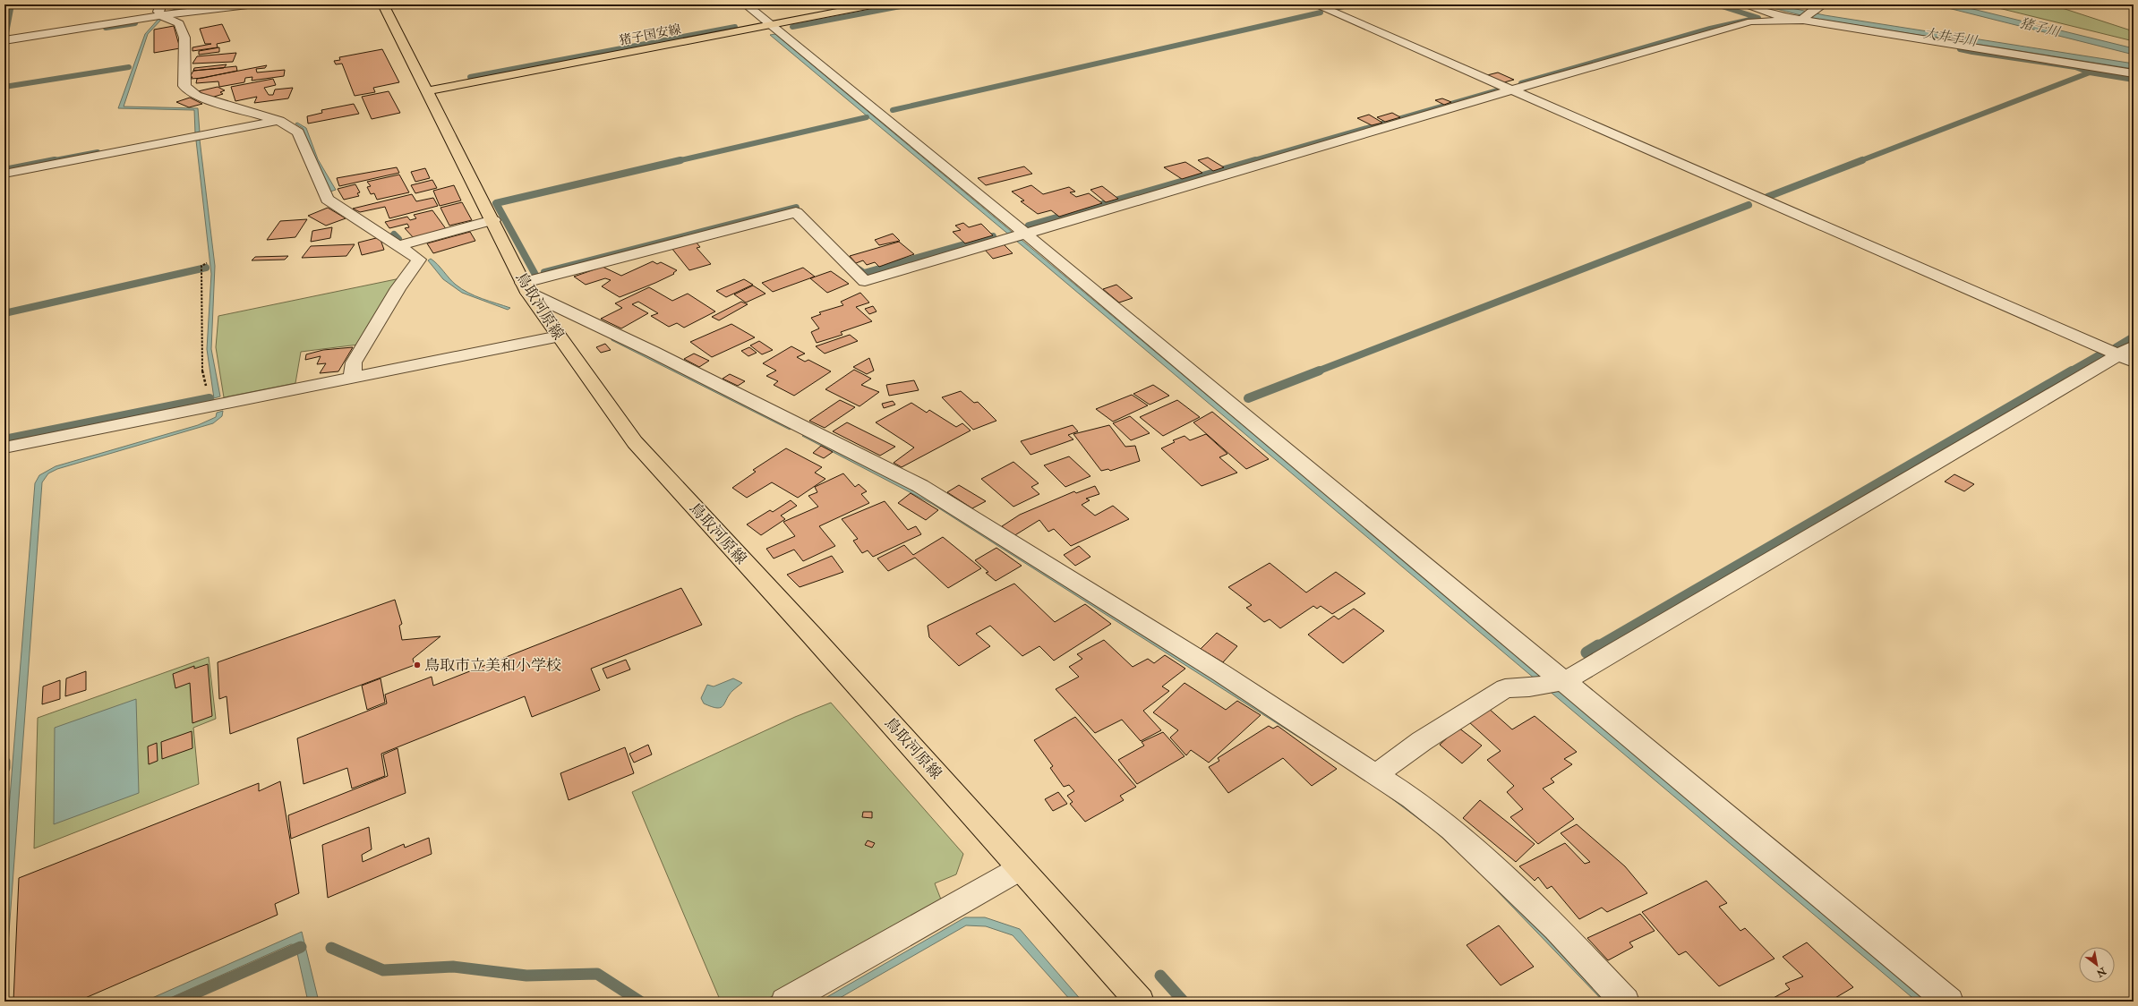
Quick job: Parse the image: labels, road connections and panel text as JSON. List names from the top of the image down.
{
  "streets": {
    "main road": ["猪子国安線", "鳥取河原線"]
  },
  "crossings": [
    ["猪子国安線", "鳥取河原線"]
  ],
  "water": ["猪子川", "大井手川"],
  "places": ["鳥取市立美和小学校"],
  "north": "bottom right"
}
